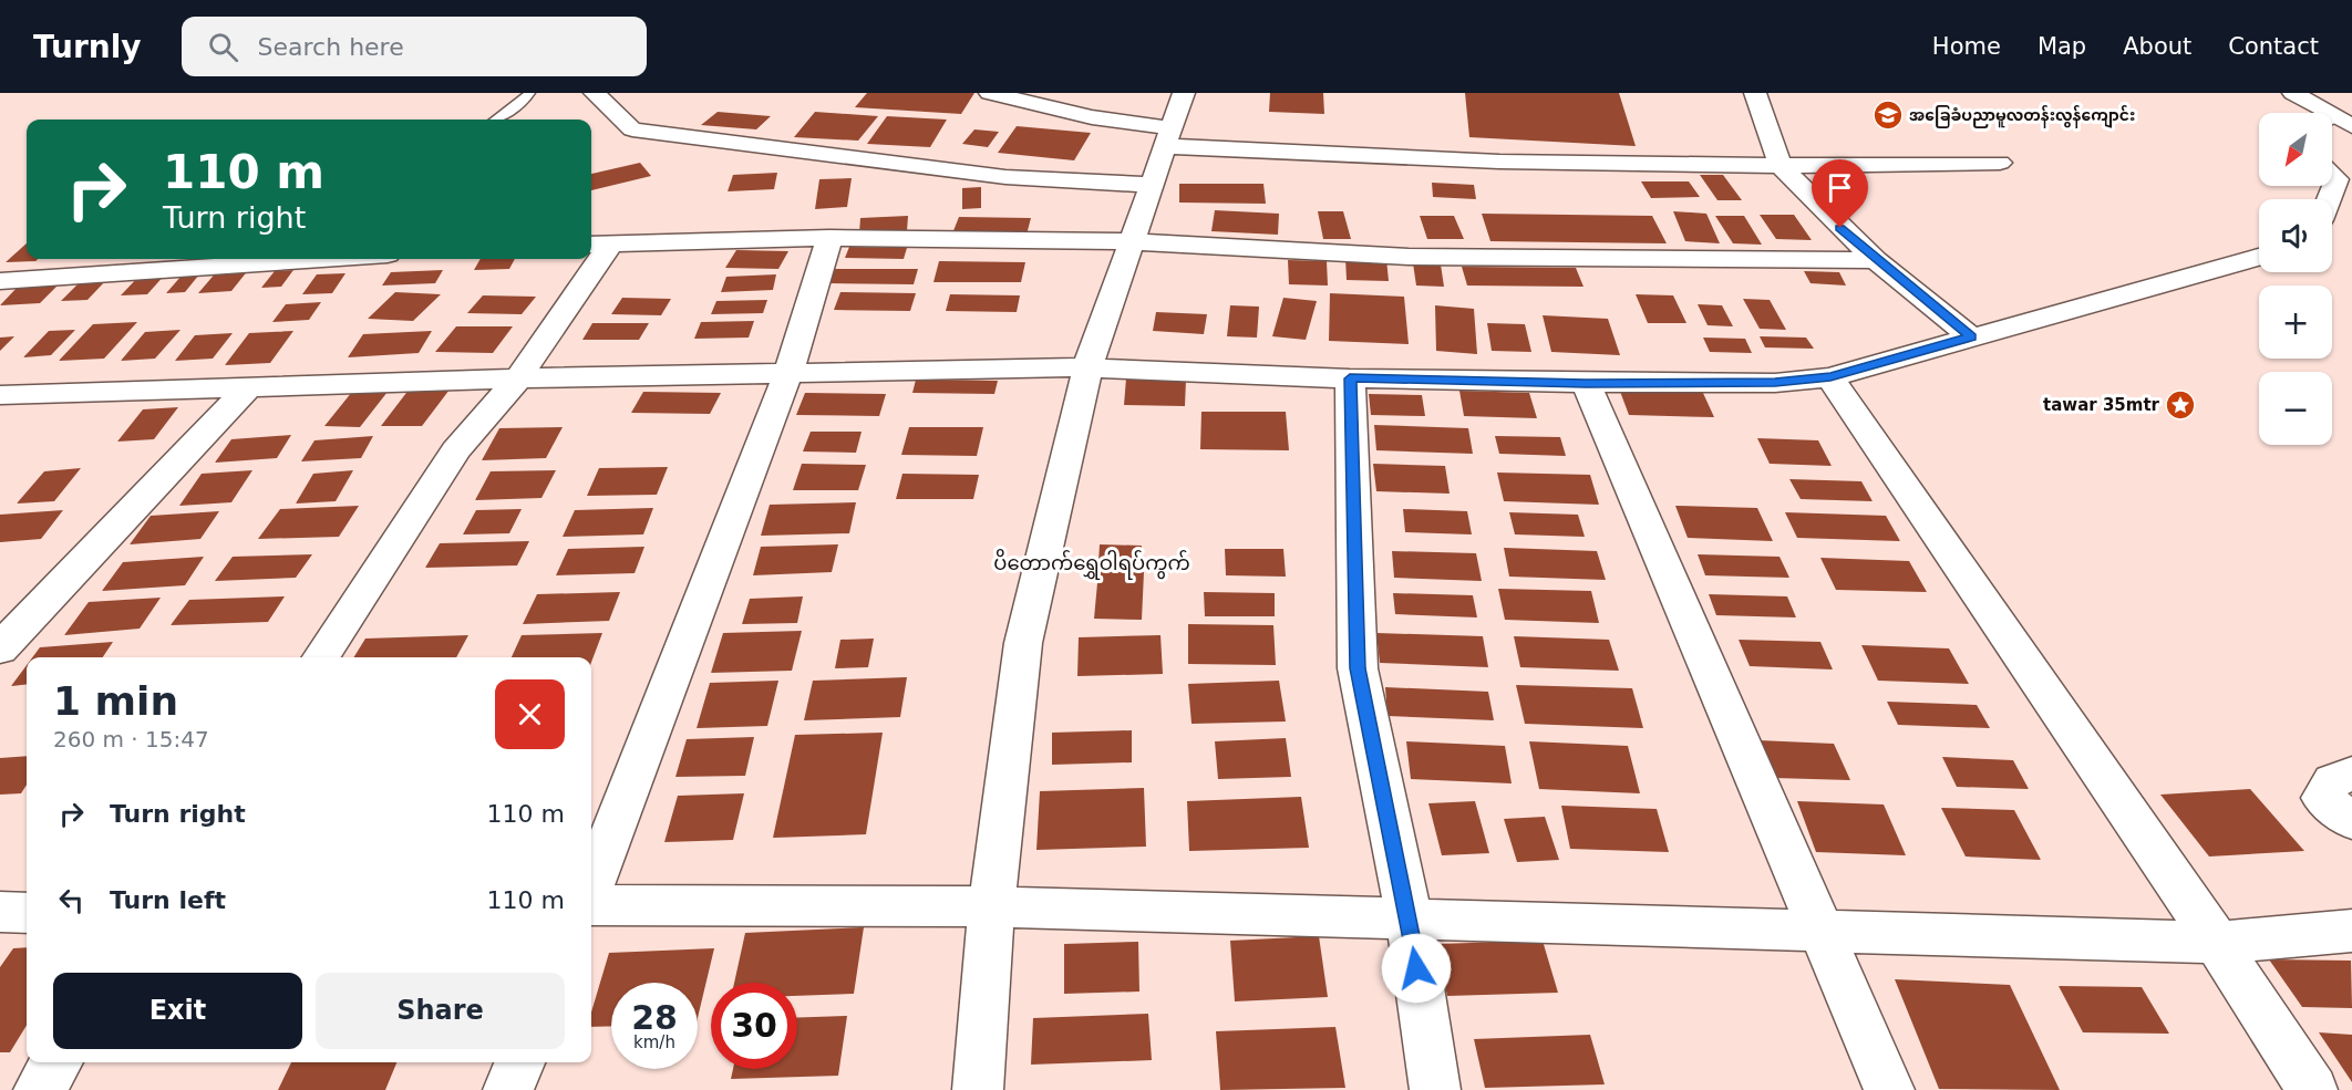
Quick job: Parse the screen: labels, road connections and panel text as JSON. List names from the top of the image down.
{
  "districts": ["ပိတောက်ရွှေဝါရပ်ကွက်"],
  "places": {
    "school or university": ["အခြေခံပညာမူလတန်းလွန်ကျောင်း"],
    "place": ["tawar 35mtr"]
  },
  "north": "bottom left",
  "page": {
    "header": "Turnly",
    "search": "Search here",
    "nav": [
      "Home",
      "Map",
      "About",
      "Contact"
    ],
    "map_buttons": ["+", "−"],
    "turn": ["110 m", "Turn right"],
    "heading": ["1 min", "260 m · 15:47"],
    "list": [
      {
        "name": "Turn right",
        "value": "110 m"
      },
      {
        "name": "Turn left",
        "value": "110 m"
      }
    ],
    "buttons": ["Exit", "Share"],
    "speed": "28 km/h",
    "limit": "30"
  }
}
